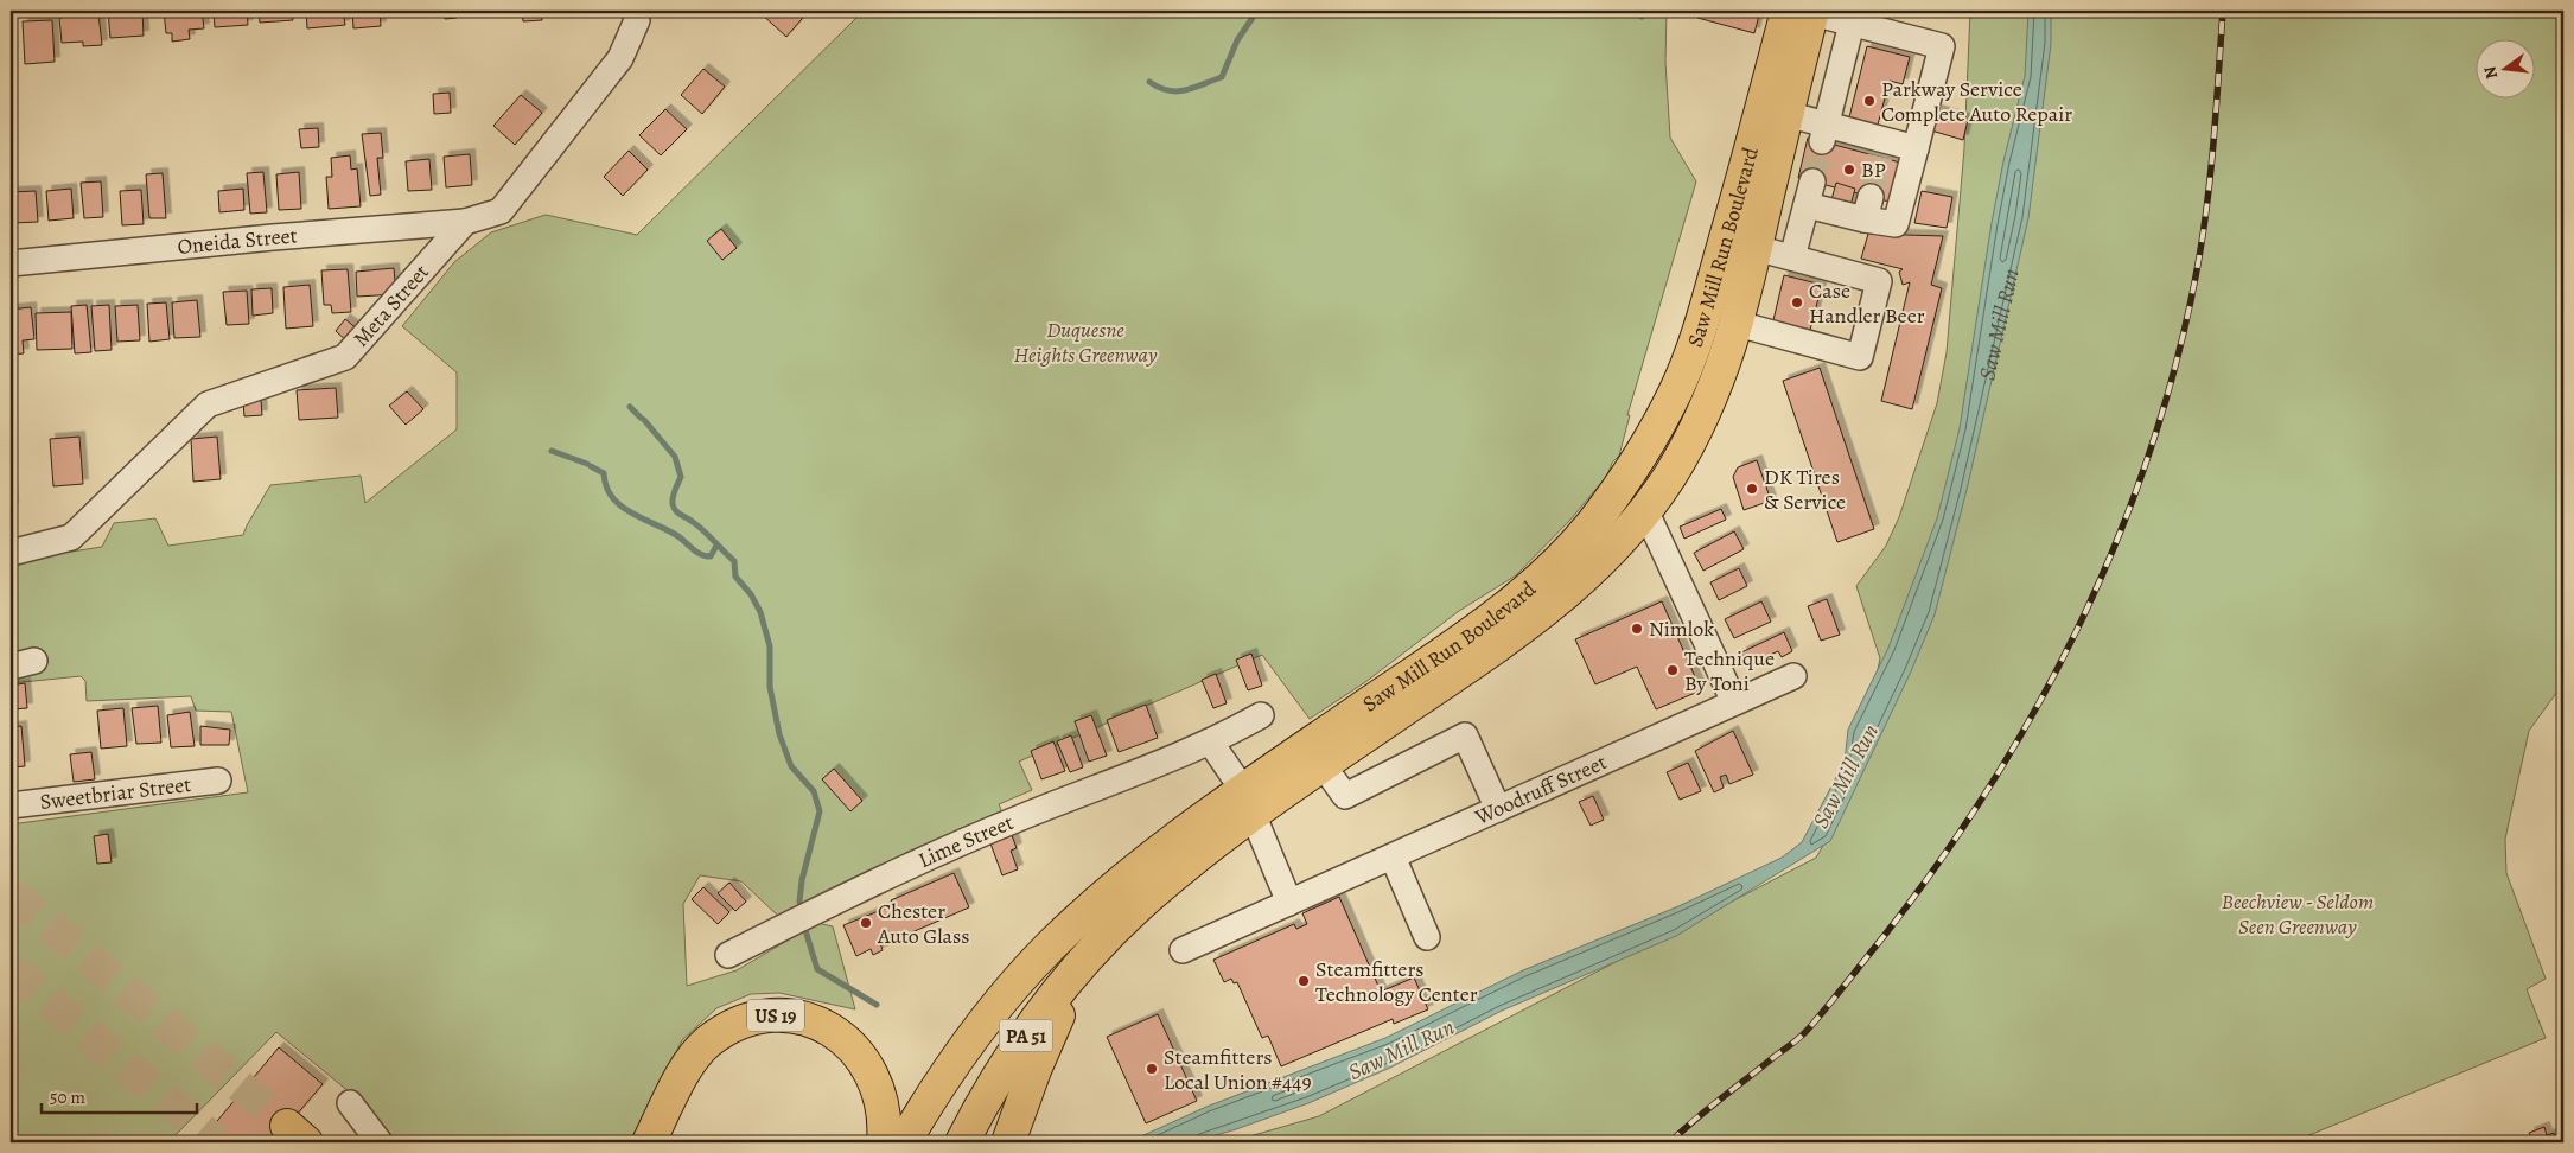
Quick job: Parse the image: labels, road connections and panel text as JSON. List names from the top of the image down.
{
  "streets": {
    "highway": ["Saw Mill Run Boulevard", "US 19", "PA 51"],
    "street": [
      "Oneida Street",
      "Meta Street",
      "Woodruff Street",
      "Sweetbriar Street",
      "Lime Street"
    ]
  },
  "crossings": [
    ["Oneida Street", "Meta Street"]
  ],
  "water": ["Saw Mill Run"],
  "parks": ["Duquesne Heights Greenway", "Beechview - Seldom Seen Greenway"],
  "places": [
    "Parkway Service Complete Auto Repair",
    "BP",
    "Case Handler Beer",
    "DK Tires & Service",
    "Nimlok",
    "Technique By Toni",
    "Chester Auto Glass",
    "Steamfitters Technology Center",
    "Steamfitters Local Union #449"
  ],
  "scale_bar": "50 m",
  "north": "left"
}
